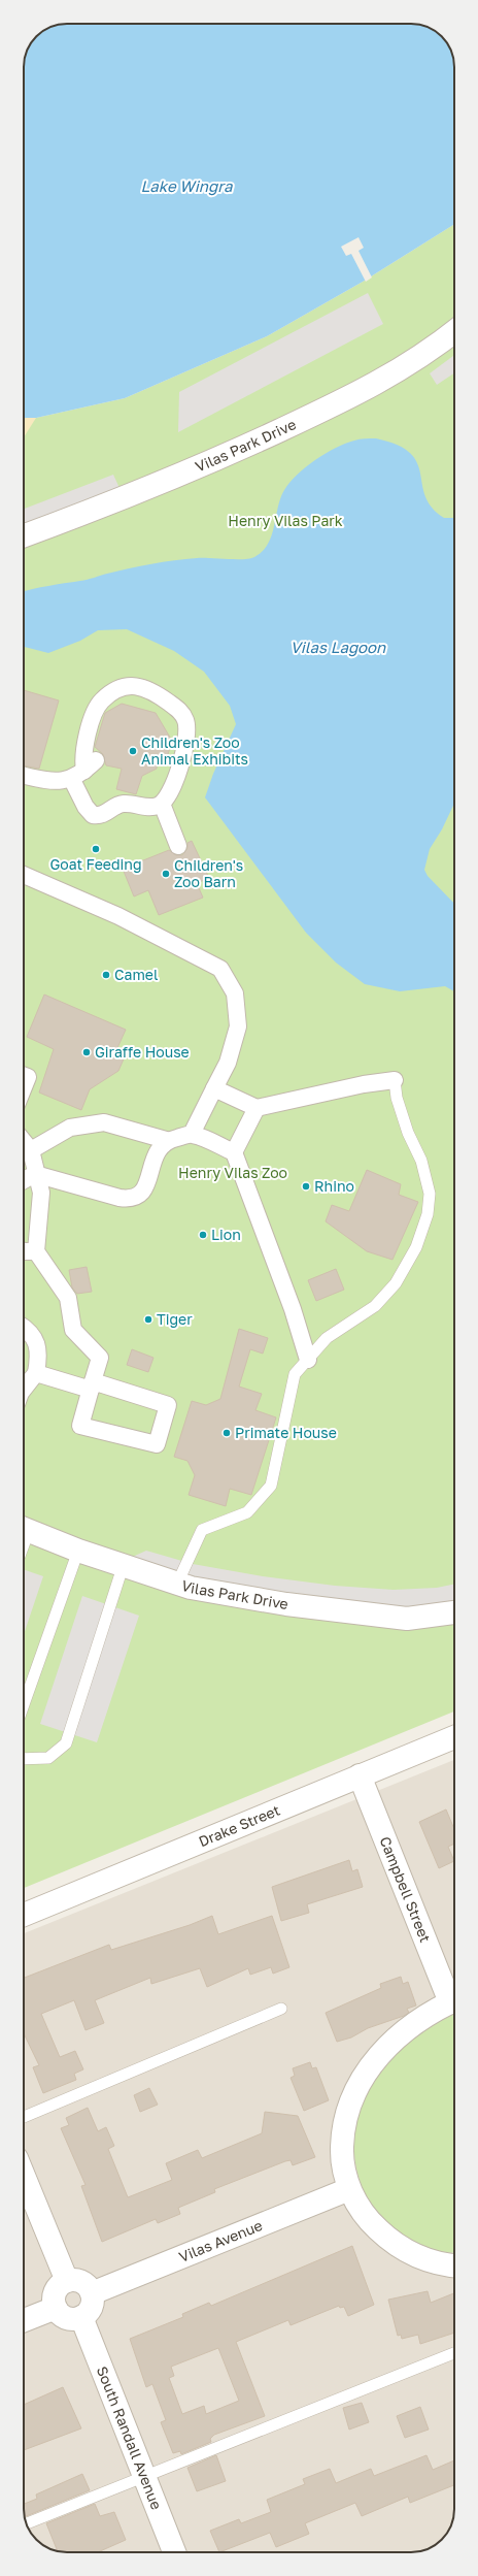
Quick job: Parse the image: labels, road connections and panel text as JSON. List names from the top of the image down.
{
  "streets": {
    "street": [
      "Vilas Park Drive",
      "Drake Street",
      "Campbell Street",
      "Vilas Avenue",
      "South Randall Avenue"
    ]
  },
  "crossings": [
    ["Drake Street", "Campbell Street"],
    ["Vilas Avenue", "South Randall Avenue"]
  ],
  "water": ["Lake Wingra", "Vilas Lagoon"],
  "parks": ["Henry Vilas Park", "Henry Vilas Zoo"],
  "places": [
    "Children's Zoo Animal Exhibits",
    "Goat Feeding",
    "Children's Zoo Barn",
    "Camel",
    "Giraffe House",
    "Rhino",
    "Lion",
    "Tiger",
    "Primate House"
  ]
}
